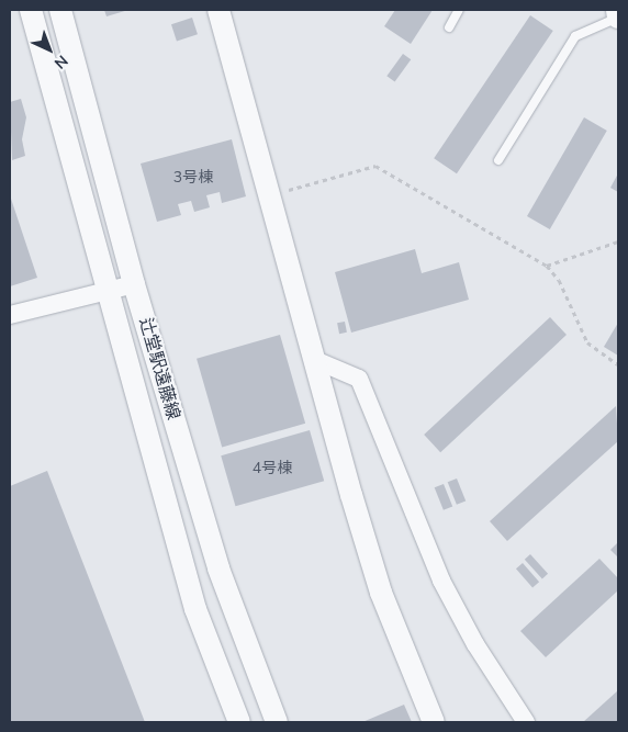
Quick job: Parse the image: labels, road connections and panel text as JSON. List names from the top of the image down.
{
  "streets": {
    "street": ["辻堂駅遠藤線"]
  },
  "house_numbers": ["3号棟", "4号棟"],
  "north": "bottom right"
}
